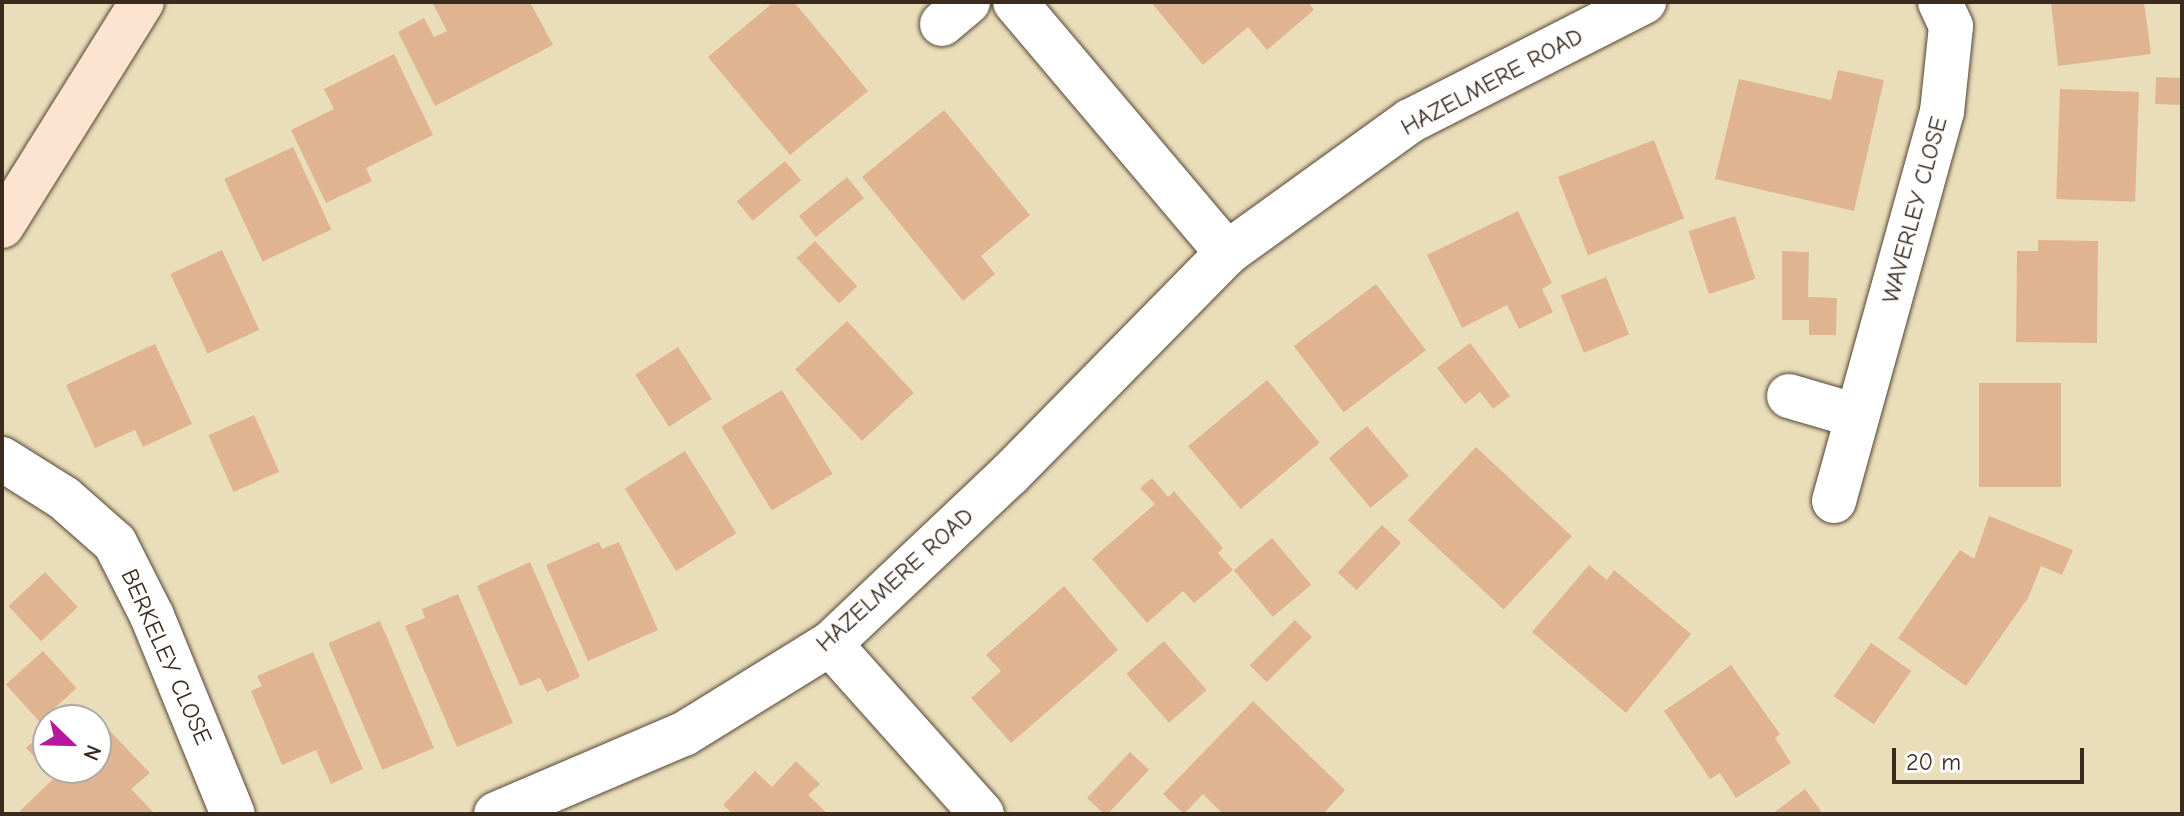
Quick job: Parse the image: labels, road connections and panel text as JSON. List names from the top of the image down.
{
  "streets": {
    "street": ["HAZELMERE ROAD", "WAVERLEY CLOSE", "BERKELEY CLOSE"]
  },
  "scale_bar": "20 m",
  "north": "bottom right"
}
